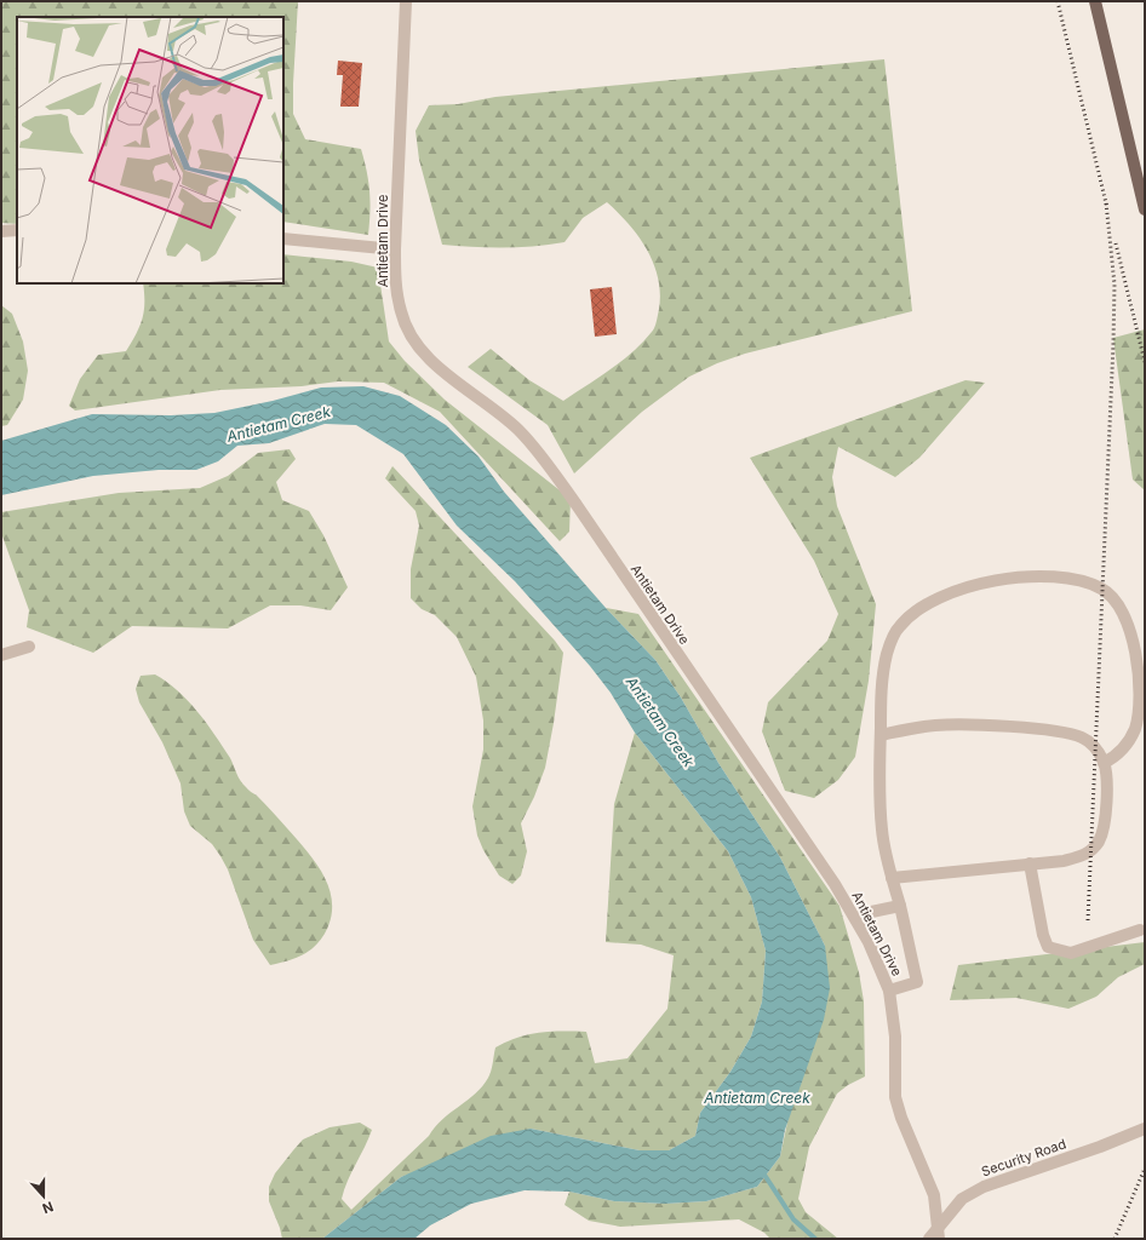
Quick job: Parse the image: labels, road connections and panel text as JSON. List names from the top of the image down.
{
  "streets": {
    "street": ["Antietam Drive", "Security Road"]
  },
  "crossings": [
    ["Antietam Drive", "Security Road"]
  ],
  "water": ["Antietam Creek"],
  "north": "bottom"
}
